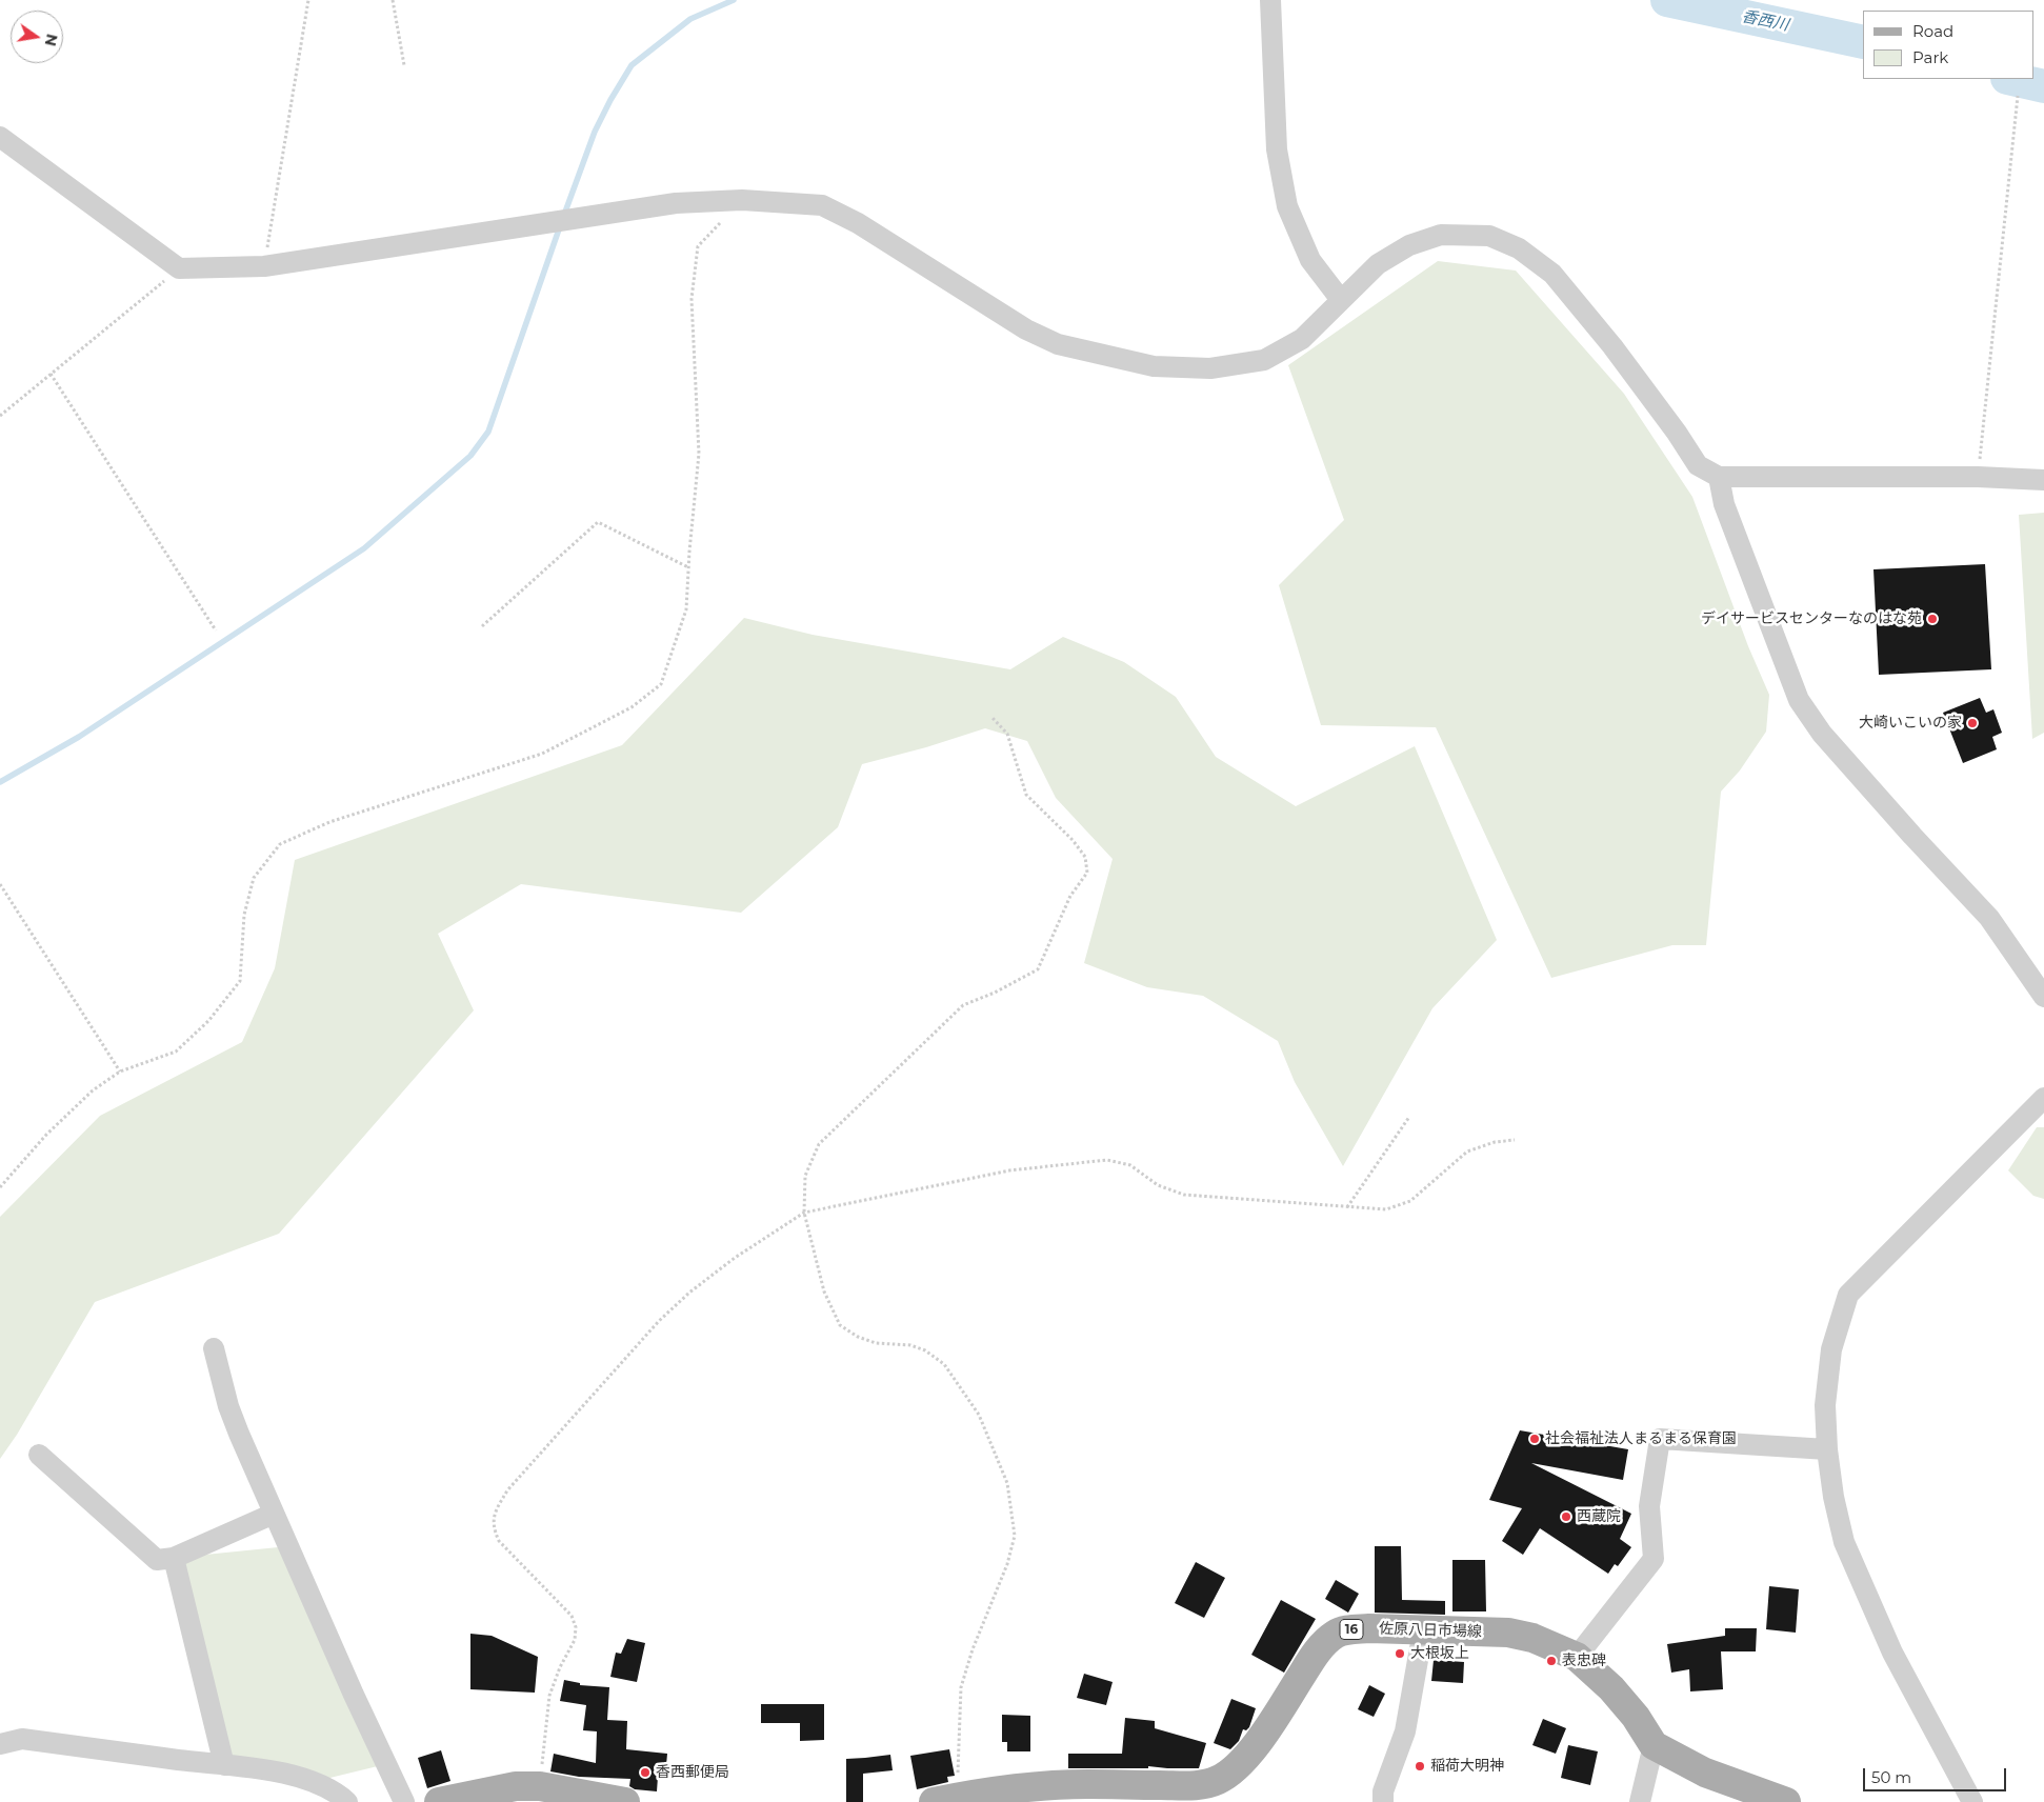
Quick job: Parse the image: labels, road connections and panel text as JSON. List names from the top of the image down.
{
  "streets": {
    "main road": ["16", "佐原八日市場線"]
  },
  "water": ["香西川"],
  "places": [
    "デイサービスセンターなのはな苑",
    "大崎いこいの家",
    "社会福祉法人まるまる保育園",
    "西蔵院",
    "大根坂上",
    "表忠碑",
    "稲荷大明神",
    "香西郵便局"
  ],
  "legend": ["Road", "Park"],
  "scale_bar": "50 m",
  "north": "right"
}
